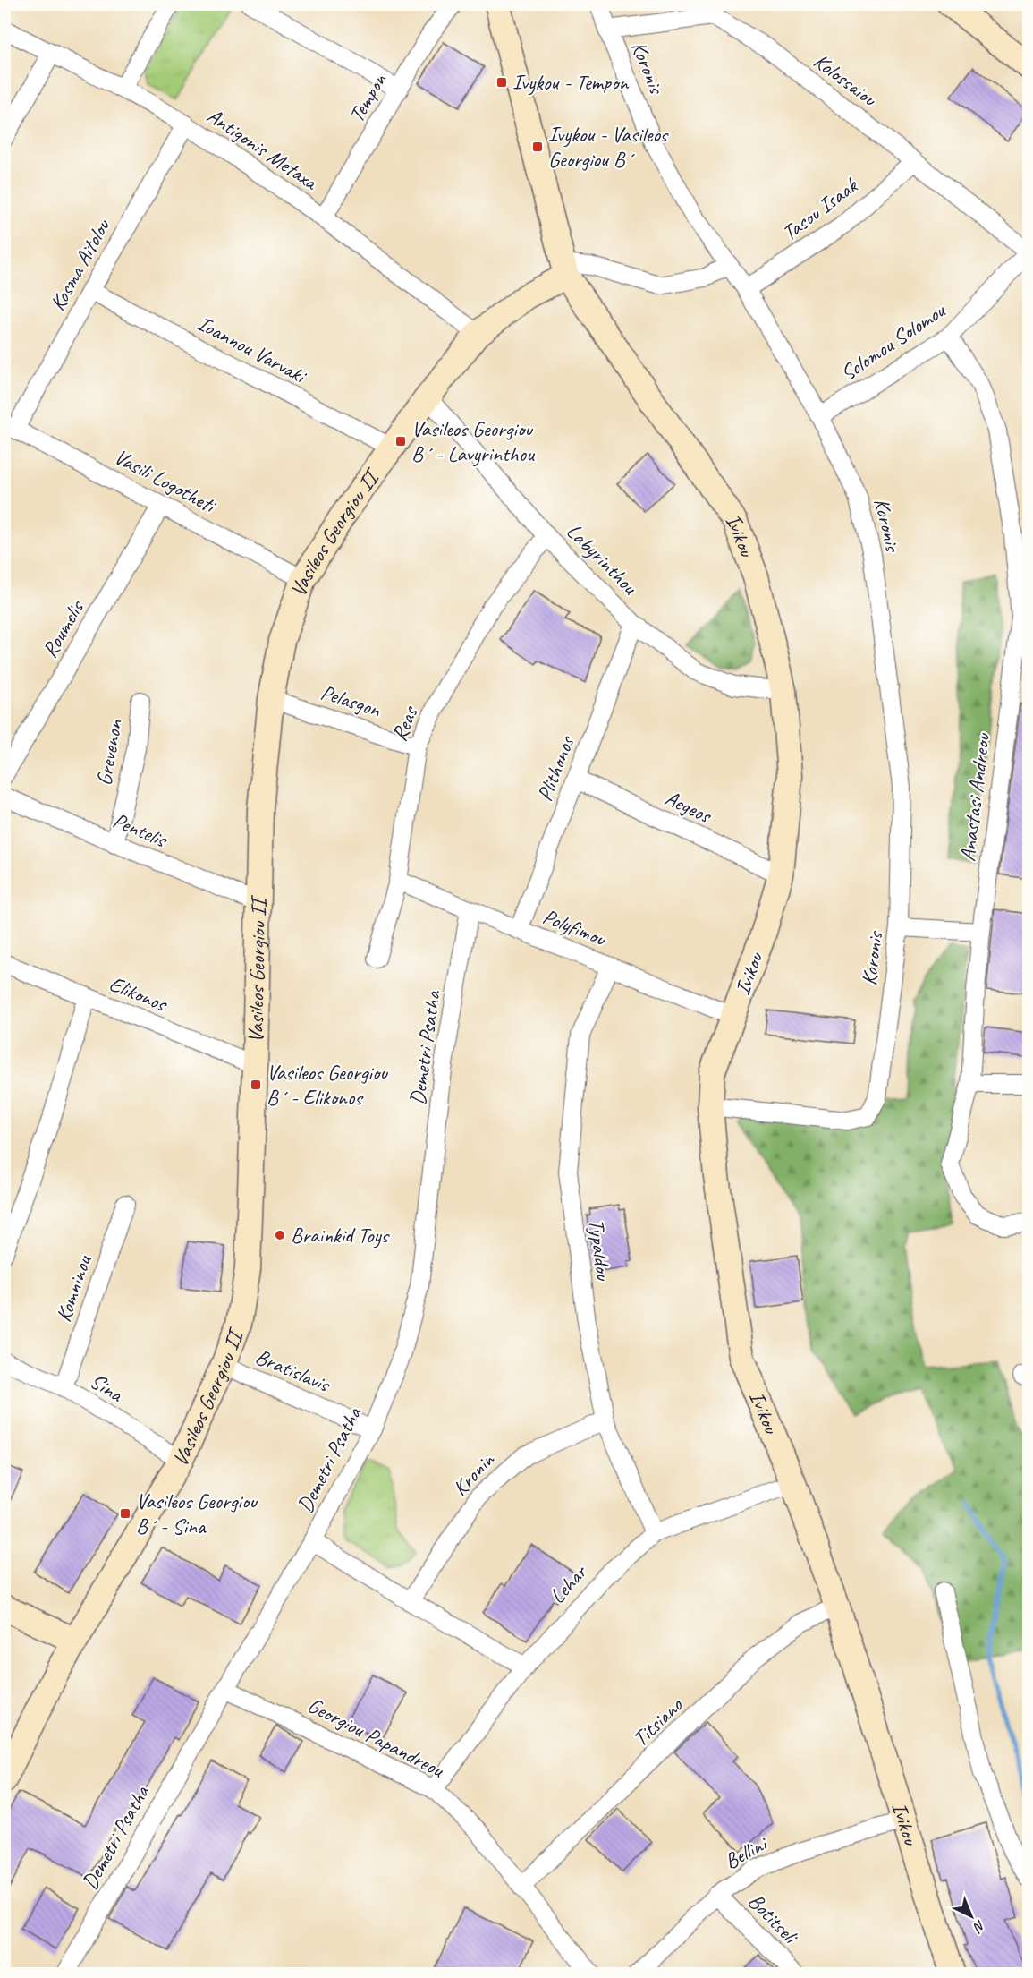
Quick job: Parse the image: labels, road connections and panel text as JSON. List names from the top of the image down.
{
  "streets": {
    "street": [
      "Koronis",
      "Kolossaiou",
      "Tempon",
      "Antigonis Metaxa",
      "Tasou Isaak",
      "Kosma Aitolou",
      "Solomou Solomou",
      "Ioannou Varvaki",
      "Vasili Logotheti",
      "Vasileos Georgiou II",
      "Ivikou",
      "Labyrinthou",
      "Roumelis",
      "Pelasgon",
      "Reas",
      "Grevenon",
      "Plithonos",
      "Anastasi Andreou",
      "Aegeos",
      "Pentelis",
      "Polyfimou",
      "Elikonos",
      "Demetri Psatha",
      "Typaldou",
      "Komninou",
      "Bratislavis",
      "Sina",
      "Kronin",
      "Lehar",
      "Titsiano",
      "Georgiou Papandreou",
      "Bellini",
      "Botitseli"
    ]
  },
  "crossings": [
    ["Koronis", "Kolossaiou"],
    ["Koronis", "Tasou Isaak"],
    ["Koronis", "Solomou Solomou"],
    ["Koronis", "Ivikou"],
    ["Kolossaiou", "Tasou Isaak"],
    ["Kolossaiou", "Solomou Solomou"],
    ["Tempon", "Antigonis Metaxa"],
    ["Antigonis Metaxa", "Kosma Aitolou"],
    ["Antigonis Metaxa", "Vasileos Georgiou II"],
    ["Kosma Aitolou", "Ioannou Varvaki"],
    ["Kosma Aitolou", "Vasili Logotheti"],
    ["Solomou Solomou", "Anastasi Andreou"],
    ["Ioannou Varvaki", "Vasileos Georgiou II"],
    ["Vasili Logotheti", "Vasileos Georgiou II"],
    ["Vasili Logotheti", "Roumelis"],
    ["Vasileos Georgiou II", "Ivikou"],
    ["Vasileos Georgiou II", "Labyrinthou"],
    ["Vasileos Georgiou II", "Pelasgon"],
    ["Vasileos Georgiou II", "Pentelis"],
    ["Vasileos Georgiou II", "Elikonos"],
    ["Vasileos Georgiou II", "Bratislavis"],
    ["Vasileos Georgiou II", "Sina"],
    ["Ivikou", "Labyrinthou"],
    ["Ivikou", "Aegeos"],
    ["Ivikou", "Polyfimou"],
    ["Ivikou", "Lehar"],
    ["Ivikou", "Titsiano"],
    ["Ivikou", "Bellini"],
    ["Labyrinthou", "Reas"],
    ["Labyrinthou", "Plithonos"],
    ["Pelasgon", "Reas"],
    ["Reas", "Polyfimou"],
    ["Grevenon", "Pentelis"],
    ["Plithonos", "Aegeos"],
    ["Plithonos", "Polyfimou"],
    ["Polyfimou", "Demetri Psatha"],
    ["Polyfimou", "Typaldou"],
    ["Demetri Psatha", "Bratislavis"],
    ["Demetri Psatha", "Georgiou Papandreou"],
    ["Typaldou", "Kronin"],
    ["Typaldou", "Lehar"],
    ["Komninou", "Sina"],
    ["Lehar", "Georgiou Papandreou"],
    ["Titsiano", "Georgiou Papandreou"],
    ["Bellini", "Botitseli"]
  ],
  "places": {
    "transit": [
      "Ivykou - Tempon",
      "Ivykou - Vasileos Georgiou B´",
      "Vasileos Georgiou B´ - Lavyrinthou",
      "Vasileos Georgiou B´ - Elikonos",
      "Vasileos Georgiou B´ - Sina"
    ],
    "other": ["Brainkid Toys"]
  },
  "north": "bottom right"
}
